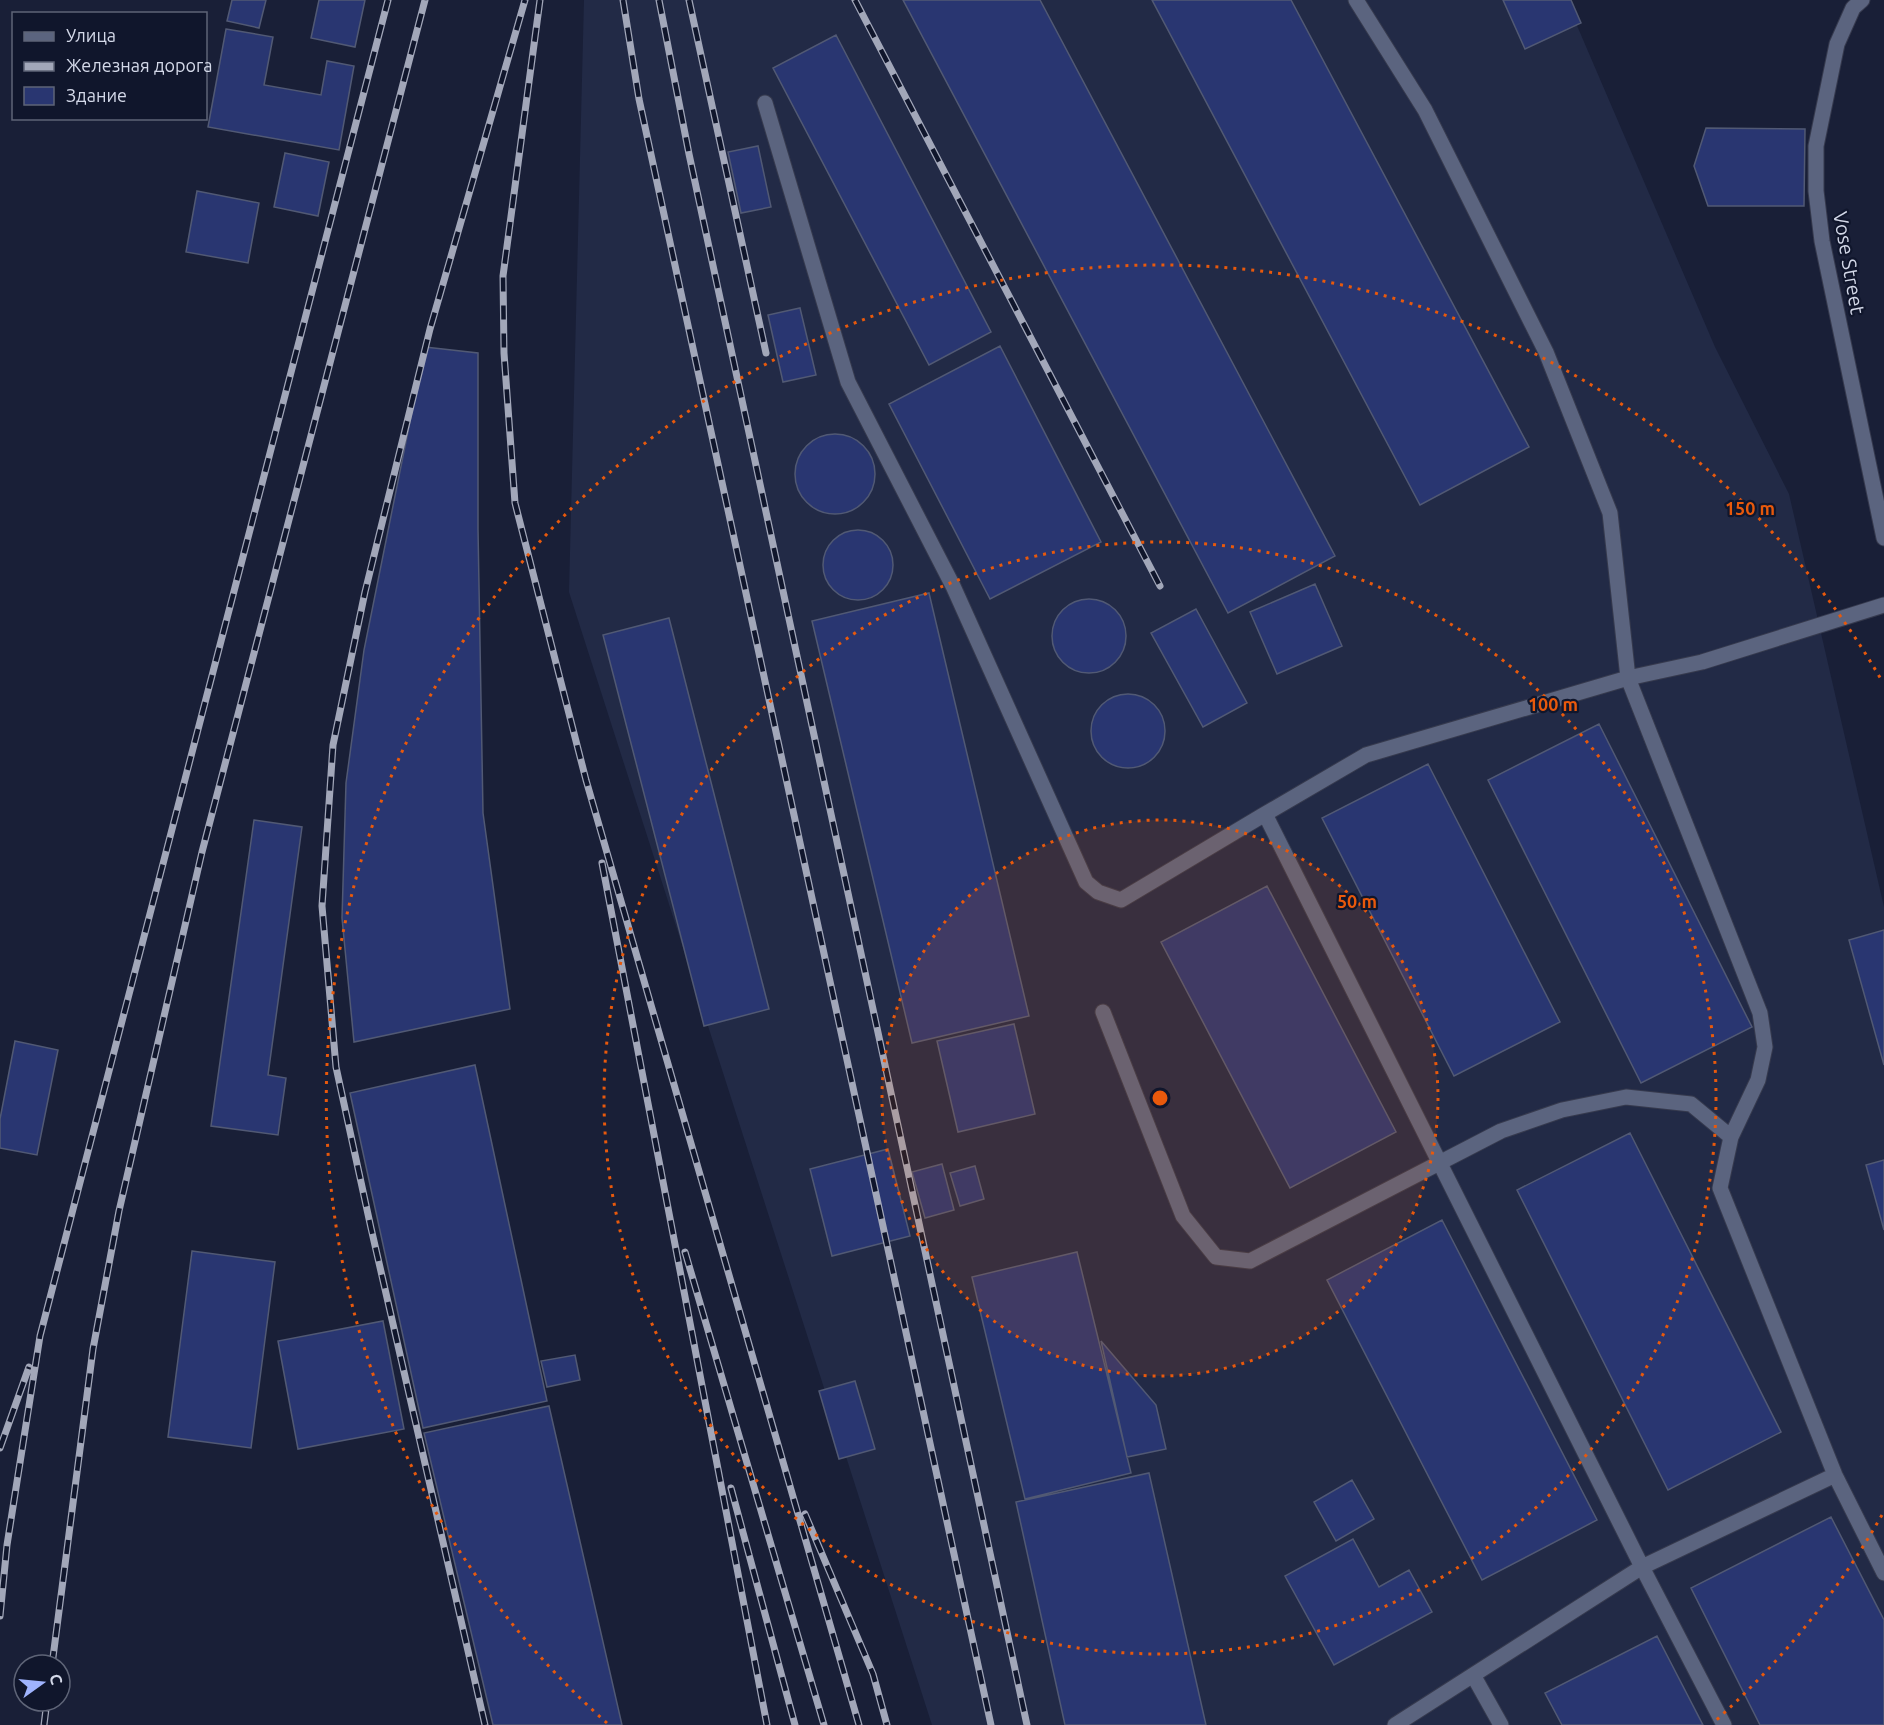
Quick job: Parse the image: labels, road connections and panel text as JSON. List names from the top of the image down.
{
  "streets": {
    "street": ["Vose Street"]
  },
  "legend": ["Улица", "Железная дорога", "Здание"],
  "north": "right",
  "rings": ["150 m", "100 m", "50 m"]
}
